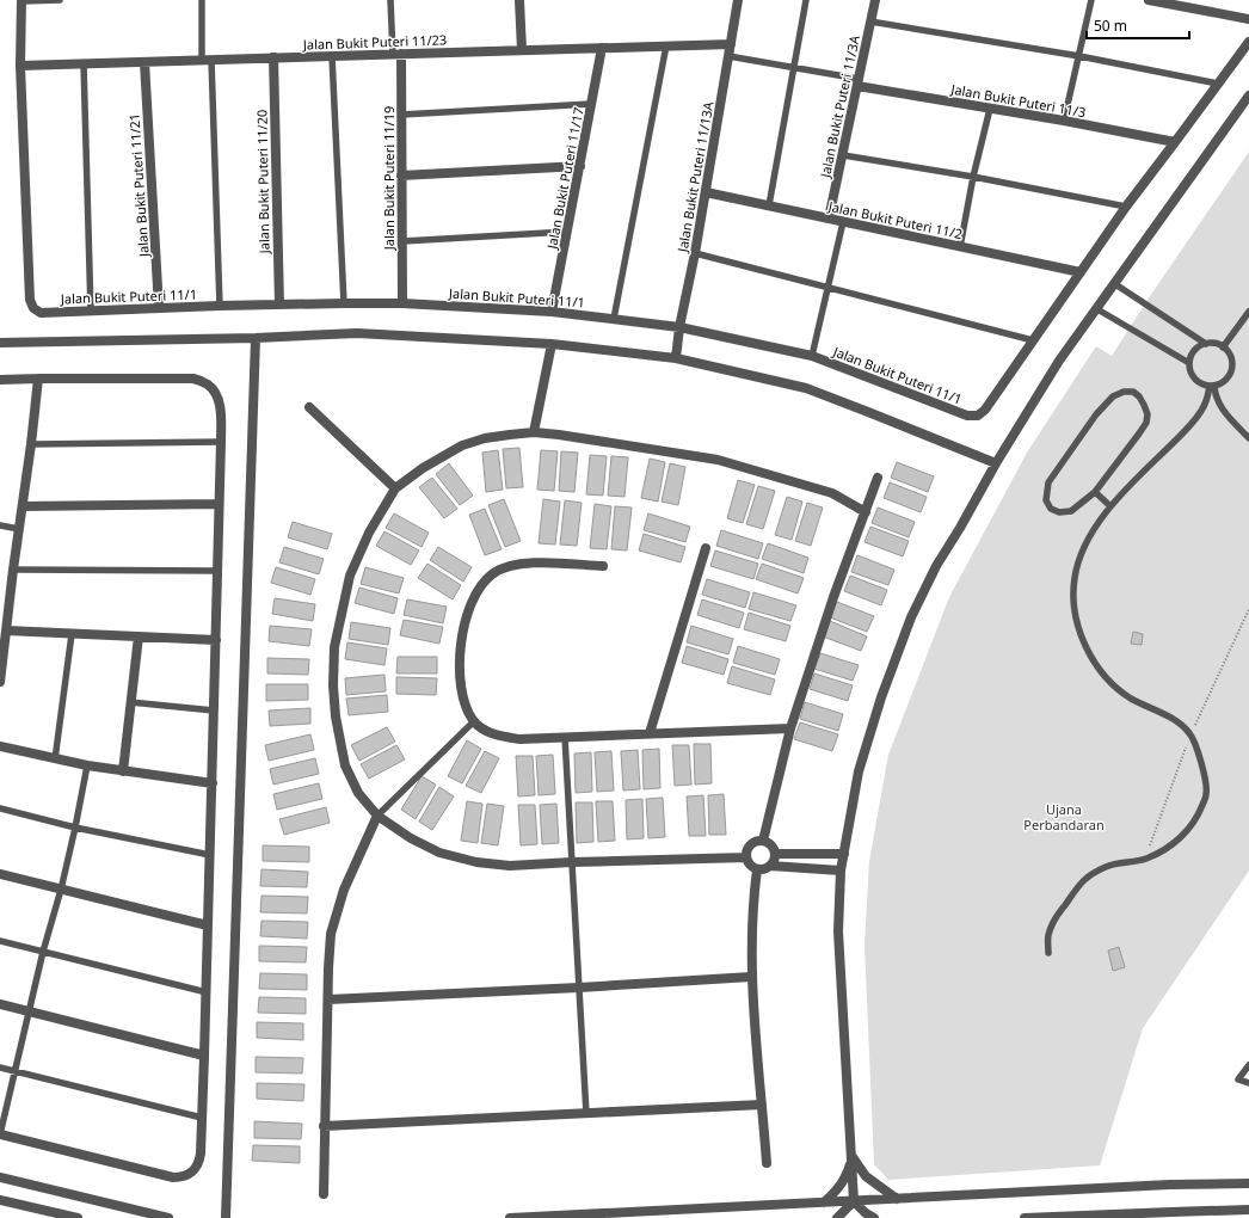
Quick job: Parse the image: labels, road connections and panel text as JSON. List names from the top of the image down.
{
  "streets": {
    "street": [
      "Jalan Bukit Puteri 11/23",
      "Jalan Bukit Puteri 11/3",
      "Jalan Bukit Puteri 11/3A",
      "Jalan Bukit Puteri 11/13A",
      "Jalan Bukit Puteri 11/19",
      "Jalan Bukit Puteri 11/17",
      "Jalan Bukit Puteri 11/20",
      "Jalan Bukit Puteri 11/21",
      "Jalan Bukit Puteri 11/2",
      "Jalan Bukit Puteri 11/1"
    ]
  },
  "crossings": [
    ["Jalan Bukit Puteri 11/23", "Jalan Bukit Puteri 11/13A"],
    ["Jalan Bukit Puteri 11/23", "Jalan Bukit Puteri 11/19"],
    ["Jalan Bukit Puteri 11/23", "Jalan Bukit Puteri 11/17"],
    ["Jalan Bukit Puteri 11/23", "Jalan Bukit Puteri 11/20"],
    ["Jalan Bukit Puteri 11/23", "Jalan Bukit Puteri 11/21"],
    ["Jalan Bukit Puteri 11/23", "Jalan Bukit Puteri 11/1"],
    ["Jalan Bukit Puteri 11/3", "Jalan Bukit Puteri 11/3A"],
    ["Jalan Bukit Puteri 11/3A", "Jalan Bukit Puteri 11/2"],
    ["Jalan Bukit Puteri 11/13A", "Jalan Bukit Puteri 11/2"],
    ["Jalan Bukit Puteri 11/13A", "Jalan Bukit Puteri 11/1"],
    ["Jalan Bukit Puteri 11/19", "Jalan Bukit Puteri 11/1"],
    ["Jalan Bukit Puteri 11/17", "Jalan Bukit Puteri 11/1"],
    ["Jalan Bukit Puteri 11/20", "Jalan Bukit Puteri 11/1"],
    ["Jalan Bukit Puteri 11/21", "Jalan Bukit Puteri 11/1"]
  ],
  "parks": ["Ujana Perbandaran"],
  "scale_bar": "50 m"
}
